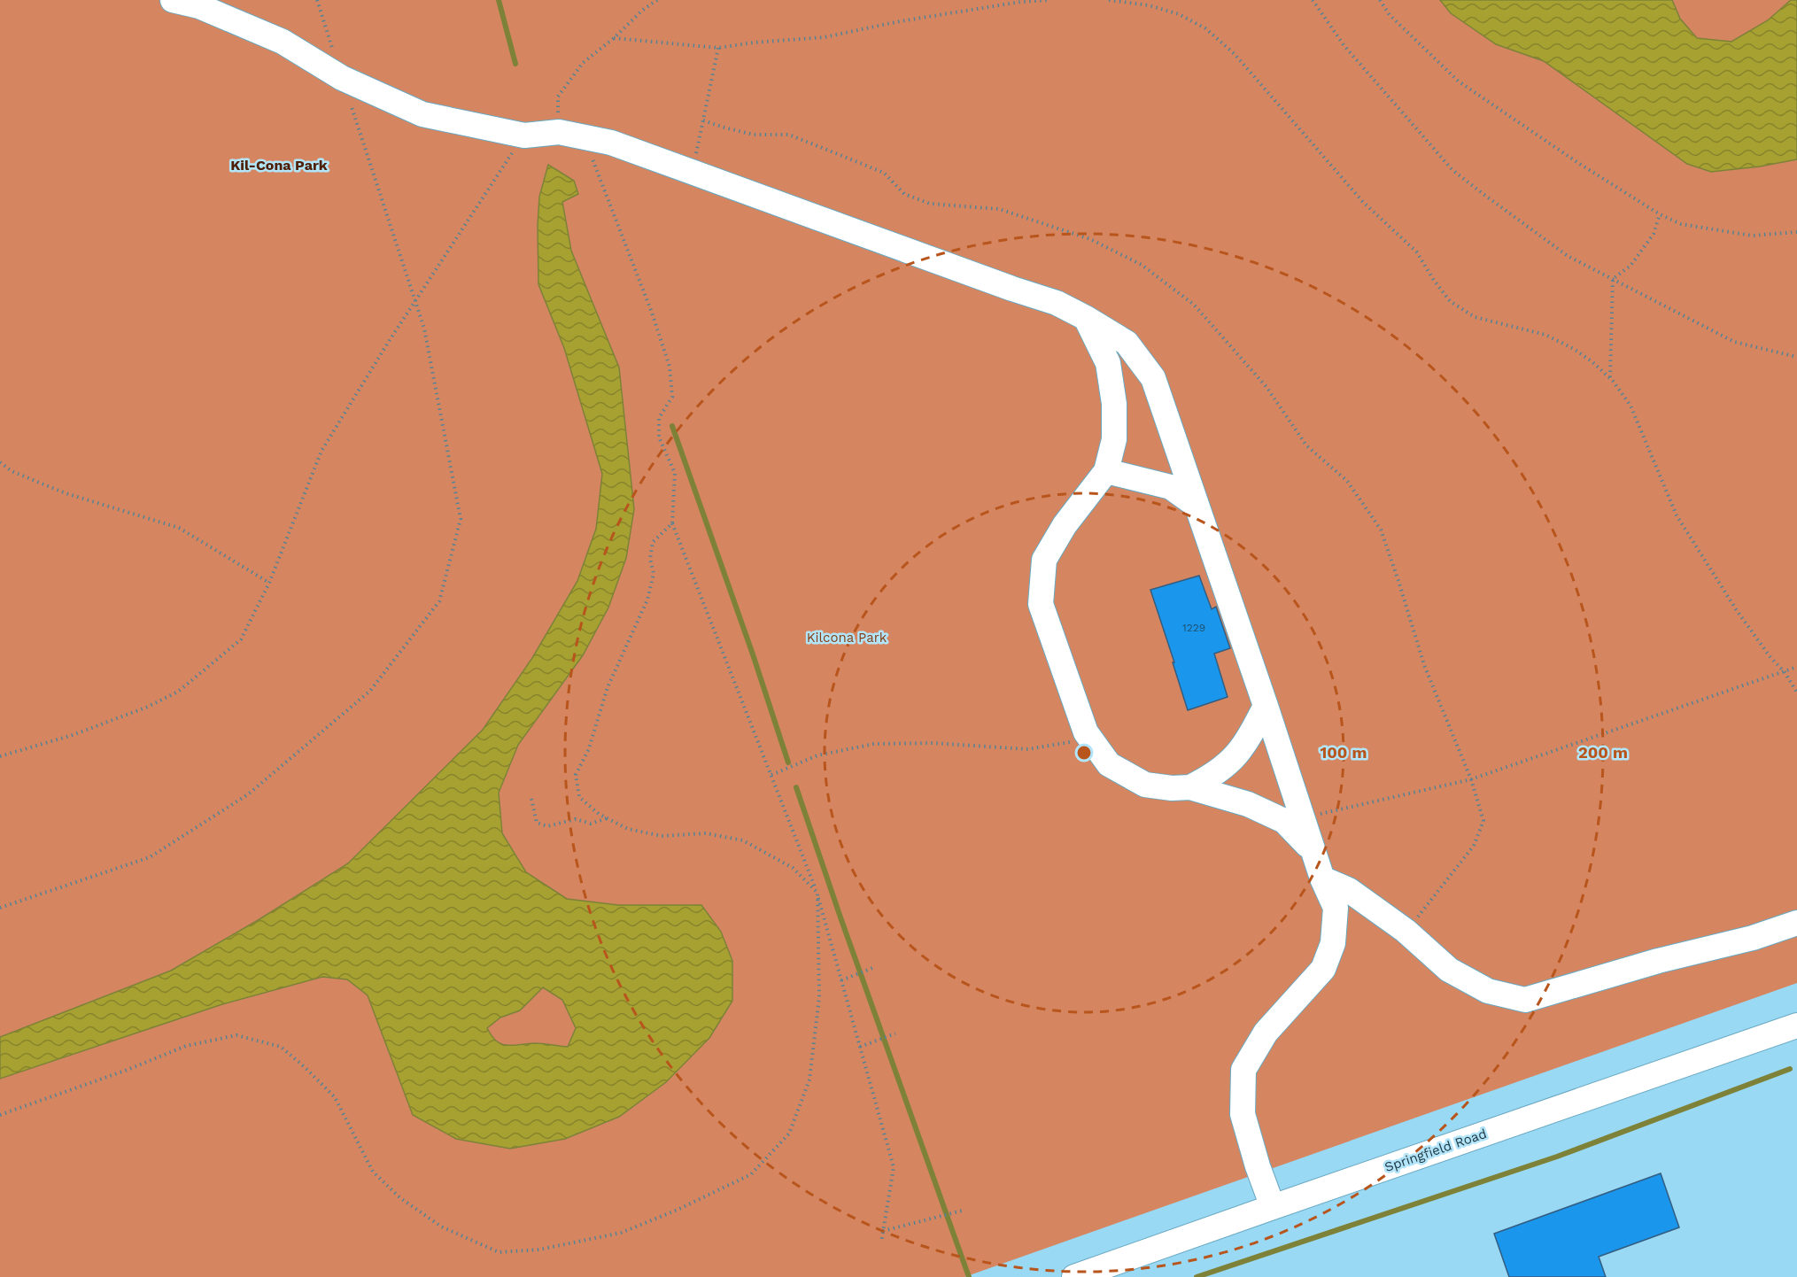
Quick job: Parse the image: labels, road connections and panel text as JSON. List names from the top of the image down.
{
  "streets": {
    "street": ["Springfield Road"]
  },
  "districts": ["Kil-Cona Park"],
  "parks": ["Kilcona Park"],
  "house_numbers": ["1229"],
  "rings": ["100 m", "200 m"]
}
